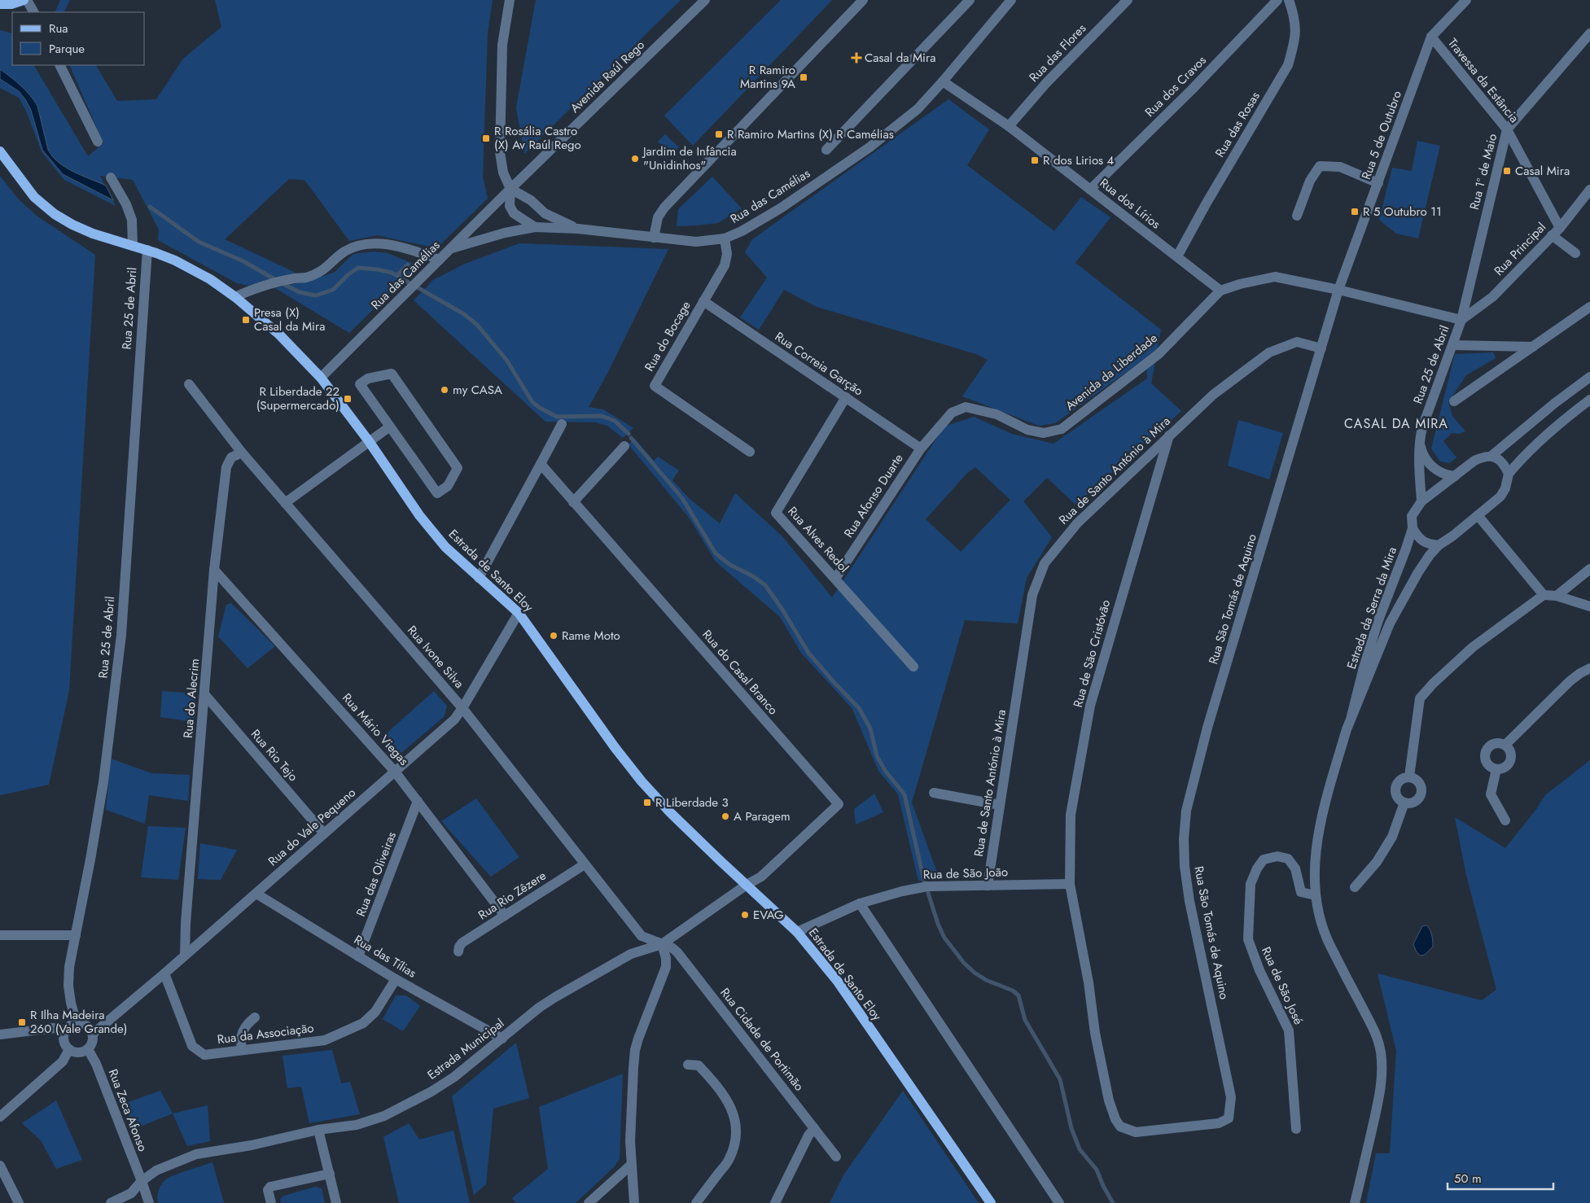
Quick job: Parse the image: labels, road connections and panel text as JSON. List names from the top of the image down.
{
  "streets": {
    "main road": ["Estrada de Santo Eloy"],
    "street": [
      "Rua das Flores",
      "Avenida Raúl Rego",
      "Travessa da Estância",
      "Rua dos Cravos",
      "Rua das Rosas",
      "Rua 5 de Outubro",
      "Rua 1º de Maio",
      "Rua das Camélias",
      "Rua dos Lírios",
      "Rua Principal",
      "Rua 25 de Abril",
      "Rua do Bocage",
      "Rua Correia Garção",
      "Avenida da Liberdade",
      "Rua de Santo António à Mira",
      "Rua Afonso Duarte",
      "Rua Alves Redol",
      "Rua São Tomás de Aquino",
      "Estrada da Serra da Mira",
      "Rua de São Cristóvão",
      "Rua Ivone Silva",
      "Rua do Casal Branco",
      "Rua do Alecrim",
      "Rua Mário Viegas",
      "Rua Rio Tejo",
      "Rua do Vale Pequeno",
      "Rua de São João",
      "Rua das Oliveiras",
      "Rua Rio Zêzere",
      "Rua das Tílias",
      "Rua de São José",
      "Rua da Associação",
      "Rua Cidade de Portimão",
      "Estrada Municipal",
      "Rua Zeca Afonso"
    ]
  },
  "crossings": [
    ["Rua das Flores", "Rua dos Lírios"],
    ["Avenida Raúl Rego", "Rua das Camélias"],
    ["Travessa da Estância", "Rua 5 de Outubro"],
    ["Travessa da Estância", "Rua 1º de Maio"],
    ["Travessa da Estância", "Rua Principal"],
    ["Rua dos Cravos", "Rua dos Lírios"],
    ["Rua das Rosas", "Rua dos Lírios"],
    ["Rua 5 de Outubro", "Avenida da Liberdade"],
    ["Rua 5 de Outubro", "Rua São Tomás de Aquino"],
    ["Rua 1º de Maio", "Rua Principal"],
    ["Rua 1º de Maio", "Rua 25 de Abril"],
    ["Rua 1º de Maio", "Avenida da Liberdade"],
    ["Rua das Camélias", "Rua dos Lírios"],
    ["Rua das Camélias", "Rua do Bocage"],
    ["Rua das Camélias", "Estrada de Santo Eloy"],
    ["Rua dos Lírios", "Avenida da Liberdade"],
    ["Rua Principal", "Rua 25 de Abril"],
    ["Rua Principal", "Avenida da Liberdade"],
    ["Rua 25 de Abril", "Avenida da Liberdade"],
    ["Rua 25 de Abril", "Estrada de Santo Eloy"],
    ["Rua 25 de Abril", "Estrada da Serra da Mira"],
    ["Rua 25 de Abril", "Rua do Vale Pequeno"],
    ["Rua 25 de Abril", "Rua Zeca Afonso"],
    ["Rua do Bocage", "Rua Correia Garção"],
    ["Rua Correia Garção", "Avenida da Liberdade"],
    ["Rua Correia Garção", "Rua Afonso Duarte"],
    ["Rua Correia Garção", "Rua Alves Redol"],
    ["Avenida da Liberdade", "Rua Afonso Duarte"],
    ["Avenida da Liberdade", "Rua São Tomás de Aquino"],
    ["Rua de Santo António à Mira", "Rua São Tomás de Aquino"],
    ["Rua de Santo António à Mira", "Rua de São Cristóvão"],
    ["Rua de Santo António à Mira", "Rua de São João"],
    ["Rua Afonso Duarte", "Rua Alves Redol"],
    ["Estrada de Santo Eloy", "Rua do Casal Branco"],
    ["Estrada de Santo Eloy", "Rua do Vale Pequeno"],
    ["Estrada de Santo Eloy", "Rua de São João"],
    ["Estrada de Santo Eloy", "Estrada Municipal"],
    ["Rua São Tomás de Aquino", "Rua de São Cristóvão"],
    ["Rua São Tomás de Aquino", "Rua de São João"],
    ["Estrada da Serra da Mira", "Rua de São José"],
    ["Rua de São Cristóvão", "Rua de São João"],
    ["Rua Ivone Silva", "Rua do Alecrim"],
    ["Rua Ivone Silva", "Rua do Vale Pequeno"],
    ["Rua Ivone Silva", "Rua Rio Zêzere"],
    ["Rua Ivone Silva", "Rua Cidade de Portimão"],
    ["Rua Ivone Silva", "Estrada Municipal"],
    ["Rua do Casal Branco", "Estrada Municipal"],
    ["Rua do Alecrim", "Rua Mário Viegas"],
    ["Rua do Alecrim", "Rua Rio Tejo"],
    ["Rua do Alecrim", "Rua do Vale Pequeno"],
    ["Rua Mário Viegas", "Rua do Vale Pequeno"],
    ["Rua Mário Viegas", "Rua das Oliveiras"],
    ["Rua Mário Viegas", "Rua Rio Zêzere"],
    ["Rua Rio Tejo", "Rua do Vale Pequeno"],
    ["Rua do Vale Pequeno", "Rua das Tílias"],
    ["Rua do Vale Pequeno", "Rua da Associação"],
    ["Rua do Vale Pequeno", "Rua Zeca Afonso"],
    ["Rua das Oliveiras", "Rua das Tílias"],
    ["Rua das Tílias", "Rua da Associação"],
    ["Rua das Tílias", "Estrada Municipal"],
    ["Rua Cidade de Portimão", "Estrada Municipal"],
    ["Estrada Municipal", "Rua Zeca Afonso"]
  ],
  "districts": ["CASAL DA MIRA"],
  "places": {
    "health": ["Casal da Mira"],
    "transit": [
      "R Ramiro Martins 9A",
      "R Ramiro Martins (X) R Camélias",
      "R Rosália Castro (X) Av Raúl Rego",
      "R dos Lirios 4",
      "Casal Mira",
      "R 5 Outubro 11",
      "Presa (X) Casal da Mira",
      "R Liberdade 22 (Supermercado)",
      "R Liberdade 3",
      "R Ilha Madeira 260 (Vale Grande)"
    ],
    "other": [
      "Jardim de Infância \"Unidinhos\"",
      "my CASA",
      "Rame Moto",
      "A Paragem",
      "EVAG"
    ]
  },
  "legend": ["Rua", "Parque"],
  "scale_bar": "50 m"
}
